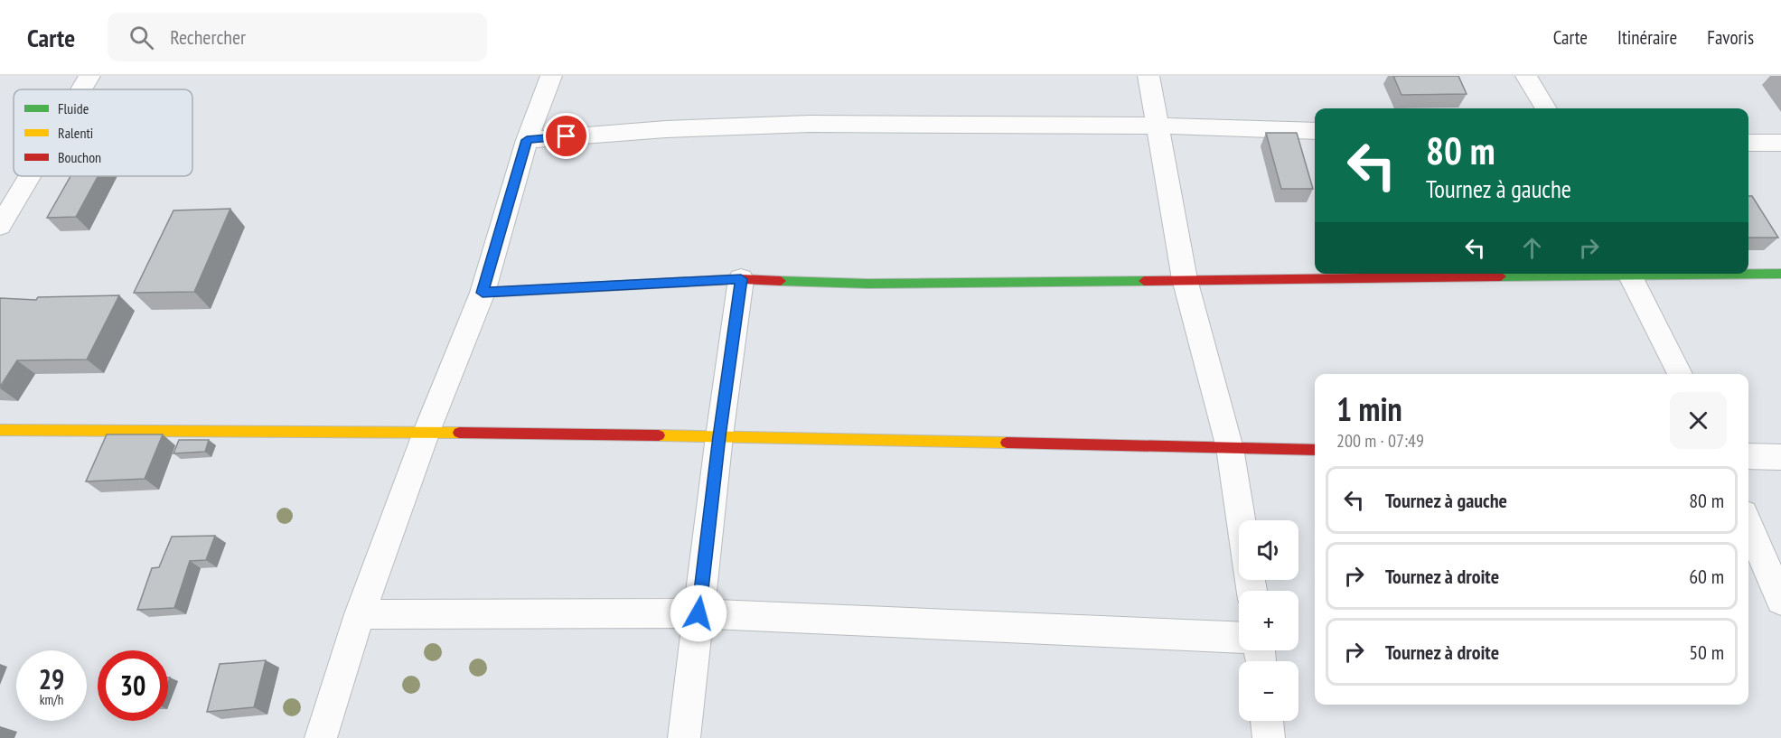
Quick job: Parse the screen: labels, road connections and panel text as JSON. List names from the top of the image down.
{
  "legend": ["Fluide", "Ralenti", "Bouchon"],
  "page": {
    "header": "Carte",
    "search": "Rechercher",
    "nav": ["Carte", "Itinéraire", "Favoris"],
    "turn": ["80 m", "Tournez à gauche"],
    "heading": ["1 min", "200 m · 07:49"],
    "list": [
      {
        "name": "Tournez à gauche",
        "value": "80 m"
      },
      {
        "name": "Tournez à droite",
        "value": "60 m"
      },
      {
        "name": "Tournez à droite",
        "value": "50 m"
      }
    ],
    "map_buttons": ["+", "−"],
    "speed": "29 km/h",
    "limit": "30"
  }
}
